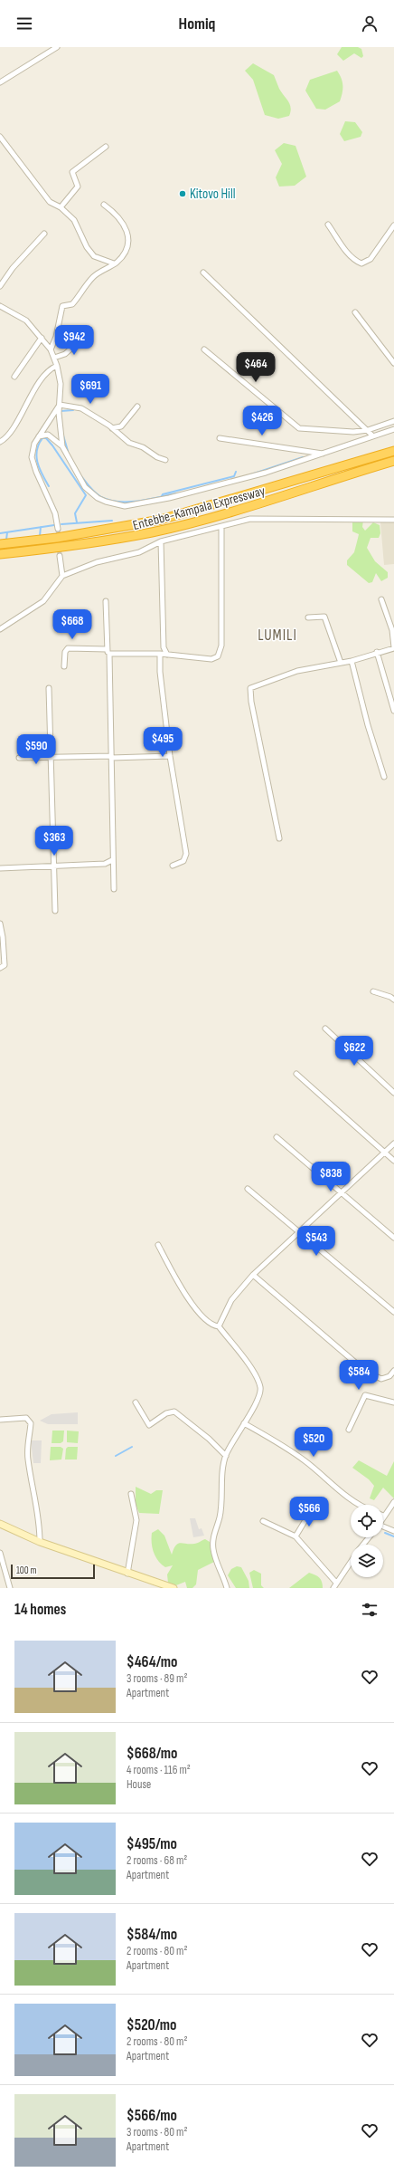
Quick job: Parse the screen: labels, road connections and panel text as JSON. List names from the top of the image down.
{
  "streets": {
    "highway": ["Entebbe-Kampala Expressway"]
  },
  "districts": ["LUMILI"],
  "places": ["Kitovo Hill"],
  "scale_bar": "100 m",
  "page": {
    "header": "Homiq",
    "price": [
      "$942",
      "$464",
      "$691",
      "$426",
      "$668",
      "$495",
      "$590",
      "$363",
      "$622",
      "$838",
      "$543",
      "$584",
      "$520",
      "$566"
    ],
    "scale": "100 m",
    "heading": "14 homes",
    "list": [
      {
        "name": "$464/mo",
        "note": "3 rooms · 89 m² · Apartment"
      },
      {
        "name": "$668/mo",
        "note": "4 rooms · 116 m² · House"
      },
      {
        "name": "$495/mo",
        "note": "2 rooms · 68 m² · Apartment"
      },
      {
        "name": "$584/mo",
        "note": "2 rooms · 80 m² · Apartment"
      },
      {
        "name": "$520/mo",
        "note": "2 rooms · 80 m² · Apartment"
      },
      {
        "name": "$566/mo",
        "note": "3 rooms · 80 m² · Apartment"
      }
    ]
  }
}
